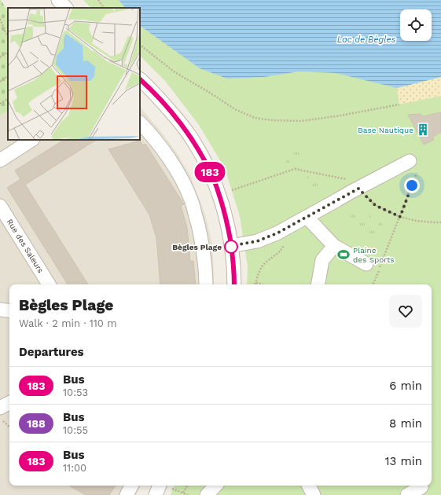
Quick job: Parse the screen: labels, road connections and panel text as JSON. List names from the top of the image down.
{
  "streets": {
    "street": ["Rue des Saleurs"]
  },
  "water": ["Lac de Bègles"],
  "places": {
    "building": ["Base Nautique"],
    "other": ["Bègles Plage"],
    "sports": ["Plaine des Sports"]
  },
  "lines": ["bus line 183"],
  "page": {
    "on_map": "183",
    "heading": [
      ["Bègles Plage", "Walk · 2 min · 110 m"],
      "Departures"
    ],
    "list": [
      {
        "mark": "183",
        "name": "Bus",
        "note": "10:53",
        "value": "6 min"
      },
      {
        "mark": "188",
        "name": "Bus",
        "note": "10:55",
        "value": "8 min"
      },
      {
        "mark": "183",
        "name": "Bus",
        "note": "11:00",
        "value": "13 min"
      }
    ]
  }
}
